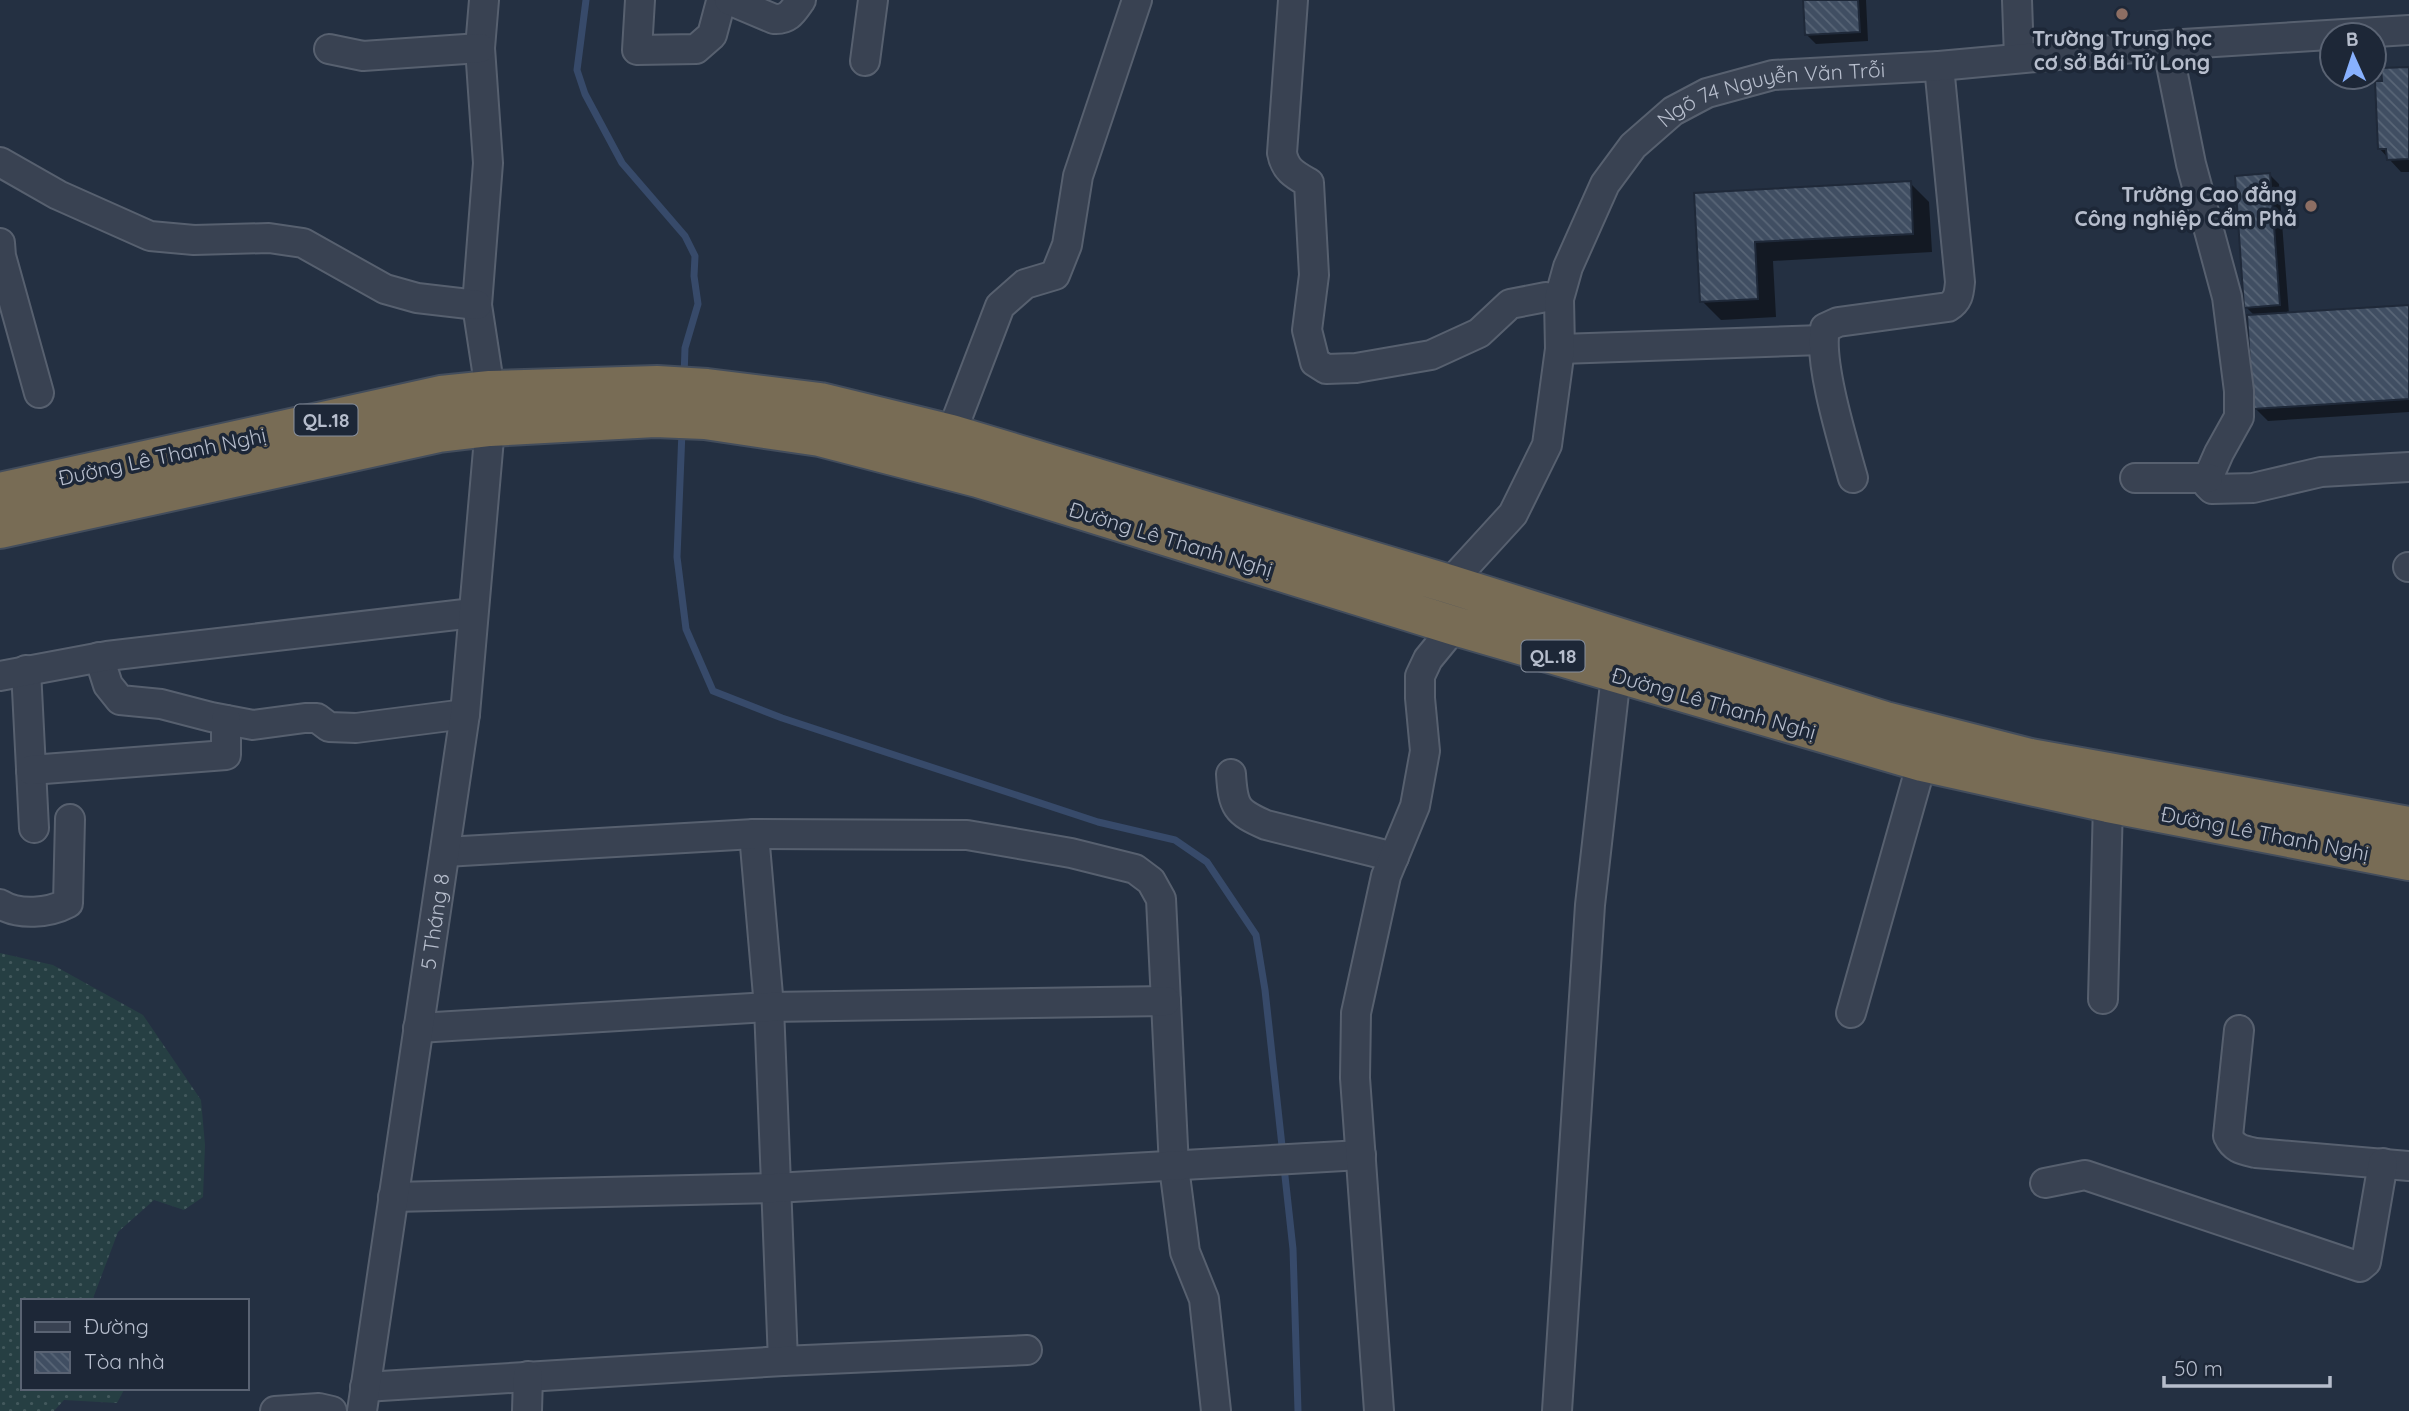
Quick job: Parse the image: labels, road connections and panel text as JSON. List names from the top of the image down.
{
  "streets": {
    "highway": ["QL.18", "Đường Lê Thanh Nghị"],
    "street": ["Ngõ 74 Nguyễn Văn Trỗi", "5 Tháng 8"]
  },
  "crossings": [
    ["Ngõ 74 Nguyễn Văn Trỗi", "Đường Lê Thanh Nghị"],
    ["QL.18", "Đường Lê Thanh Nghị"],
    ["Đường Lê Thanh Nghị", "5 Tháng 8"]
  ],
  "places": ["Trường Trung học cơ sở Bái Tử Long", "Trường Cao đẳng Công nghiệp Cẩm Phả"],
  "legend": ["Đường", "Tòa nhà"],
  "scale_bar": "50 m",
  "north": "top"
}
